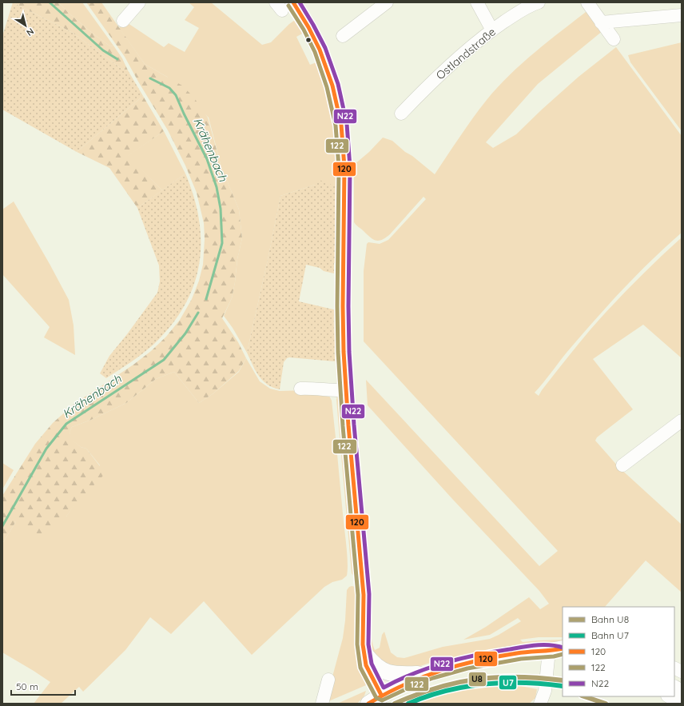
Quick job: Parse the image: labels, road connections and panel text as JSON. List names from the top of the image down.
{
  "streets": {
    "street": ["Ostlandstraße"]
  },
  "water": ["Krähenbach"],
  "lines": [
    "transit line 120",
    "transit line N22",
    "transit line 122",
    "rail line U8",
    "rail line U7"
  ],
  "legend": [
    "Bahn U8",
    "Bahn U7",
    "120",
    "122",
    "N22"
  ],
  "scale_bar": "50 m",
  "north": "bottom right"
}
